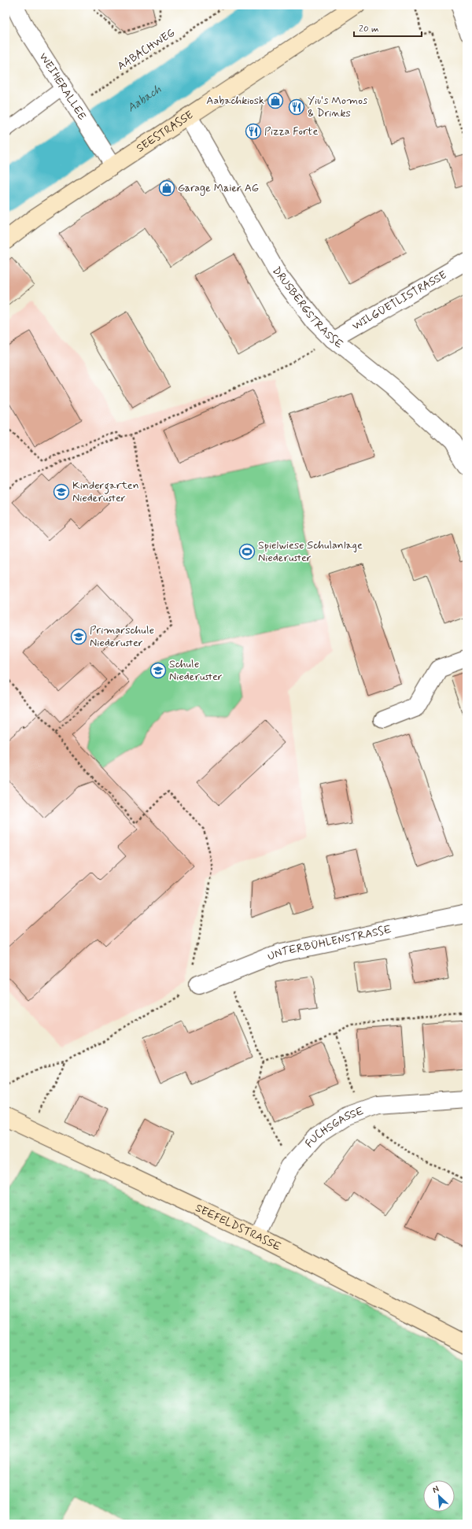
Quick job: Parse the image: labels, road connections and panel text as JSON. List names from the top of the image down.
{
  "streets": {
    "street": [
      "WEIHERALLEE",
      "SEESTRASSE",
      "WILGÜETLISTRASSE",
      "DRUSBERGSTRASSE",
      "UNTERBÜHLENSTRASSE",
      "FUCHSGASSE",
      "SEEFELDSTRASSE"
    ],
    "path": ["AABACHWEG"]
  },
  "crossings": [
    ["AABACHWEG", "WEIHERALLEE"],
    ["WEIHERALLEE", "SEESTRASSE"],
    ["SEESTRASSE", "DRUSBERGSTRASSE"],
    ["WILGÜETLISTRASSE", "DRUSBERGSTRASSE"],
    ["FUCHSGASSE", "SEEFELDSTRASSE"]
  ],
  "water": ["Aabach"],
  "places": {
    "shop": ["Aabachkiosk", "Garage Maier AG"],
    "restaurant": ["Yiu's Momos & Drinks", "Pizza Forte"],
    "school or university": ["Kindergarten Niederuster", "Primarschule Niederuster", "Schule Niederuster"],
    "sports": ["Spielwiese Schulanlage Niederuster"]
  },
  "scale_bar": "20 m",
  "north": "top left"
}
